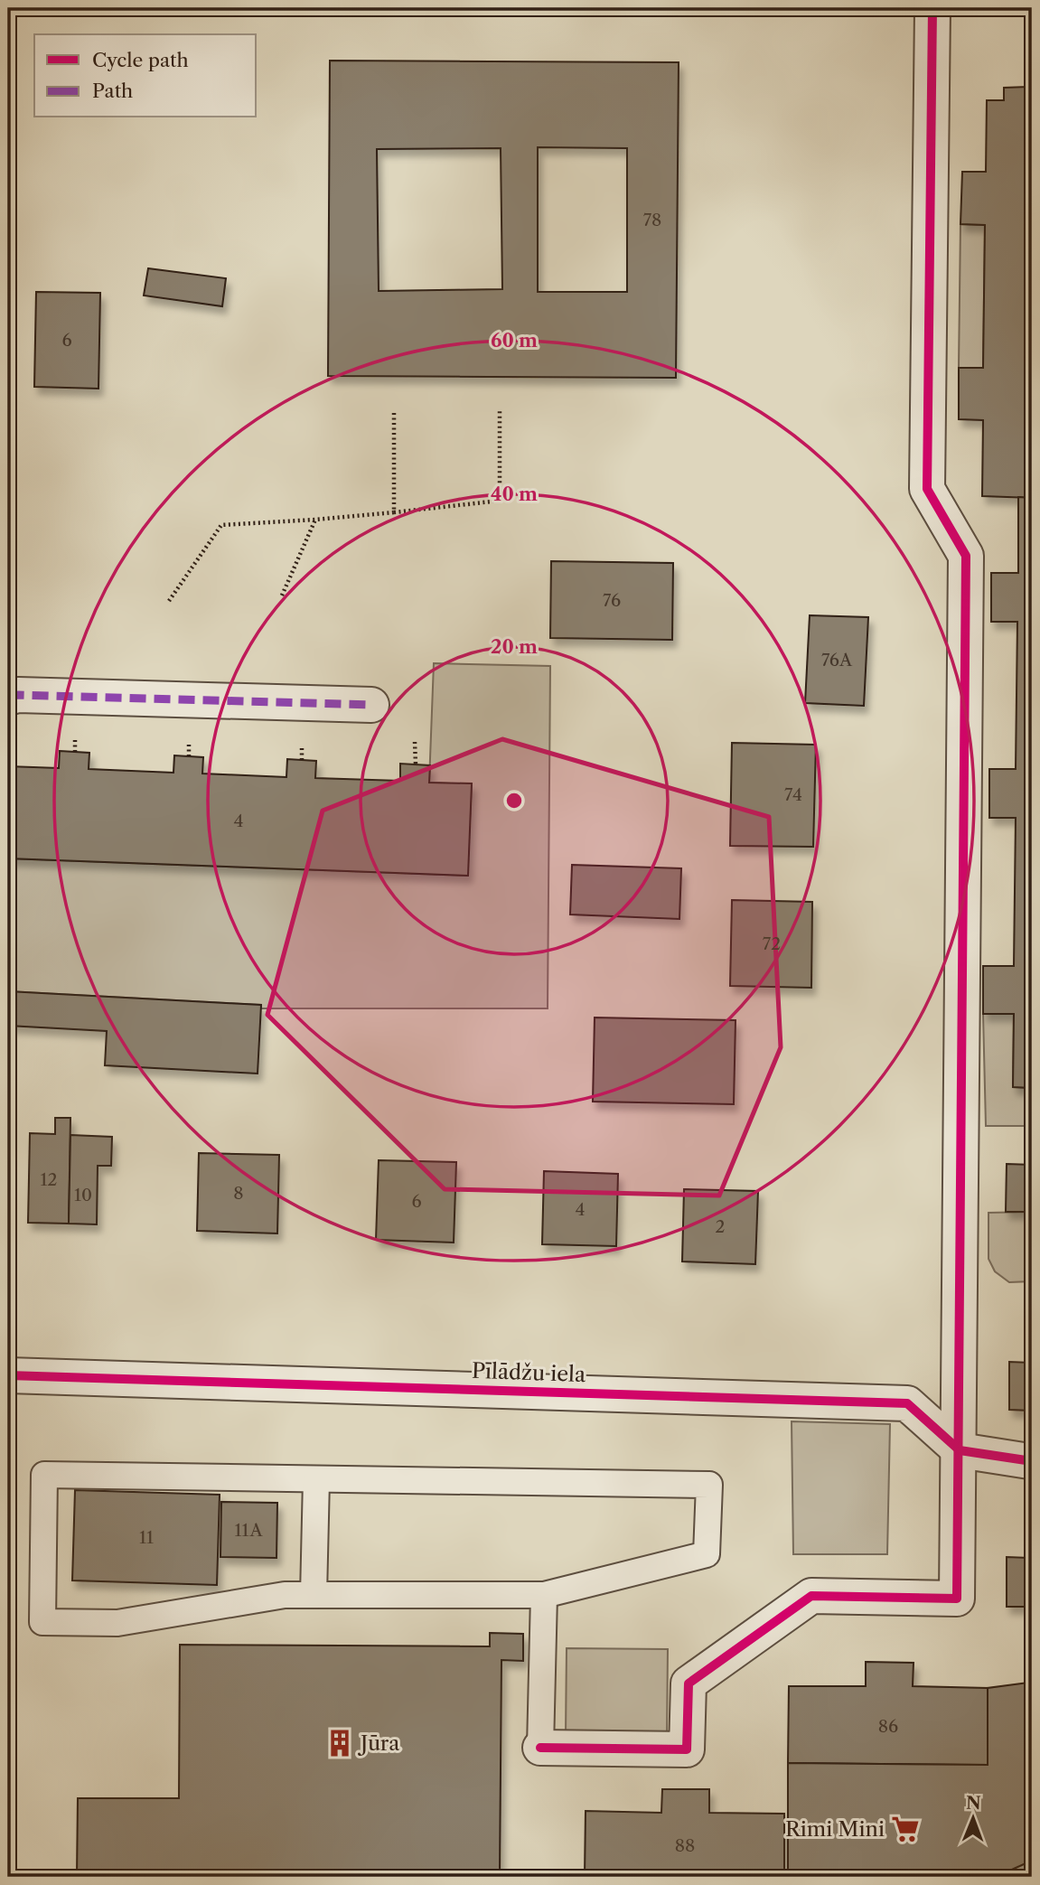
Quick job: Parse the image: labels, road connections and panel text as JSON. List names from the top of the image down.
{
  "streets": {
    "street": ["Pīlādžu iela"]
  },
  "places": {
    "building": ["Jūra"],
    "supermarket": ["Rimi Mini"]
  },
  "house_numbers": [
    "78",
    "6",
    "76",
    "76A",
    "74",
    "4",
    "72",
    "12",
    "8",
    "10",
    "6",
    "4",
    "2",
    "11A",
    "11",
    "86",
    "88"
  ],
  "legend": ["Cycle path", "Path"],
  "north": "top",
  "rings": ["60 m", "40 m", "20 m"]
}
